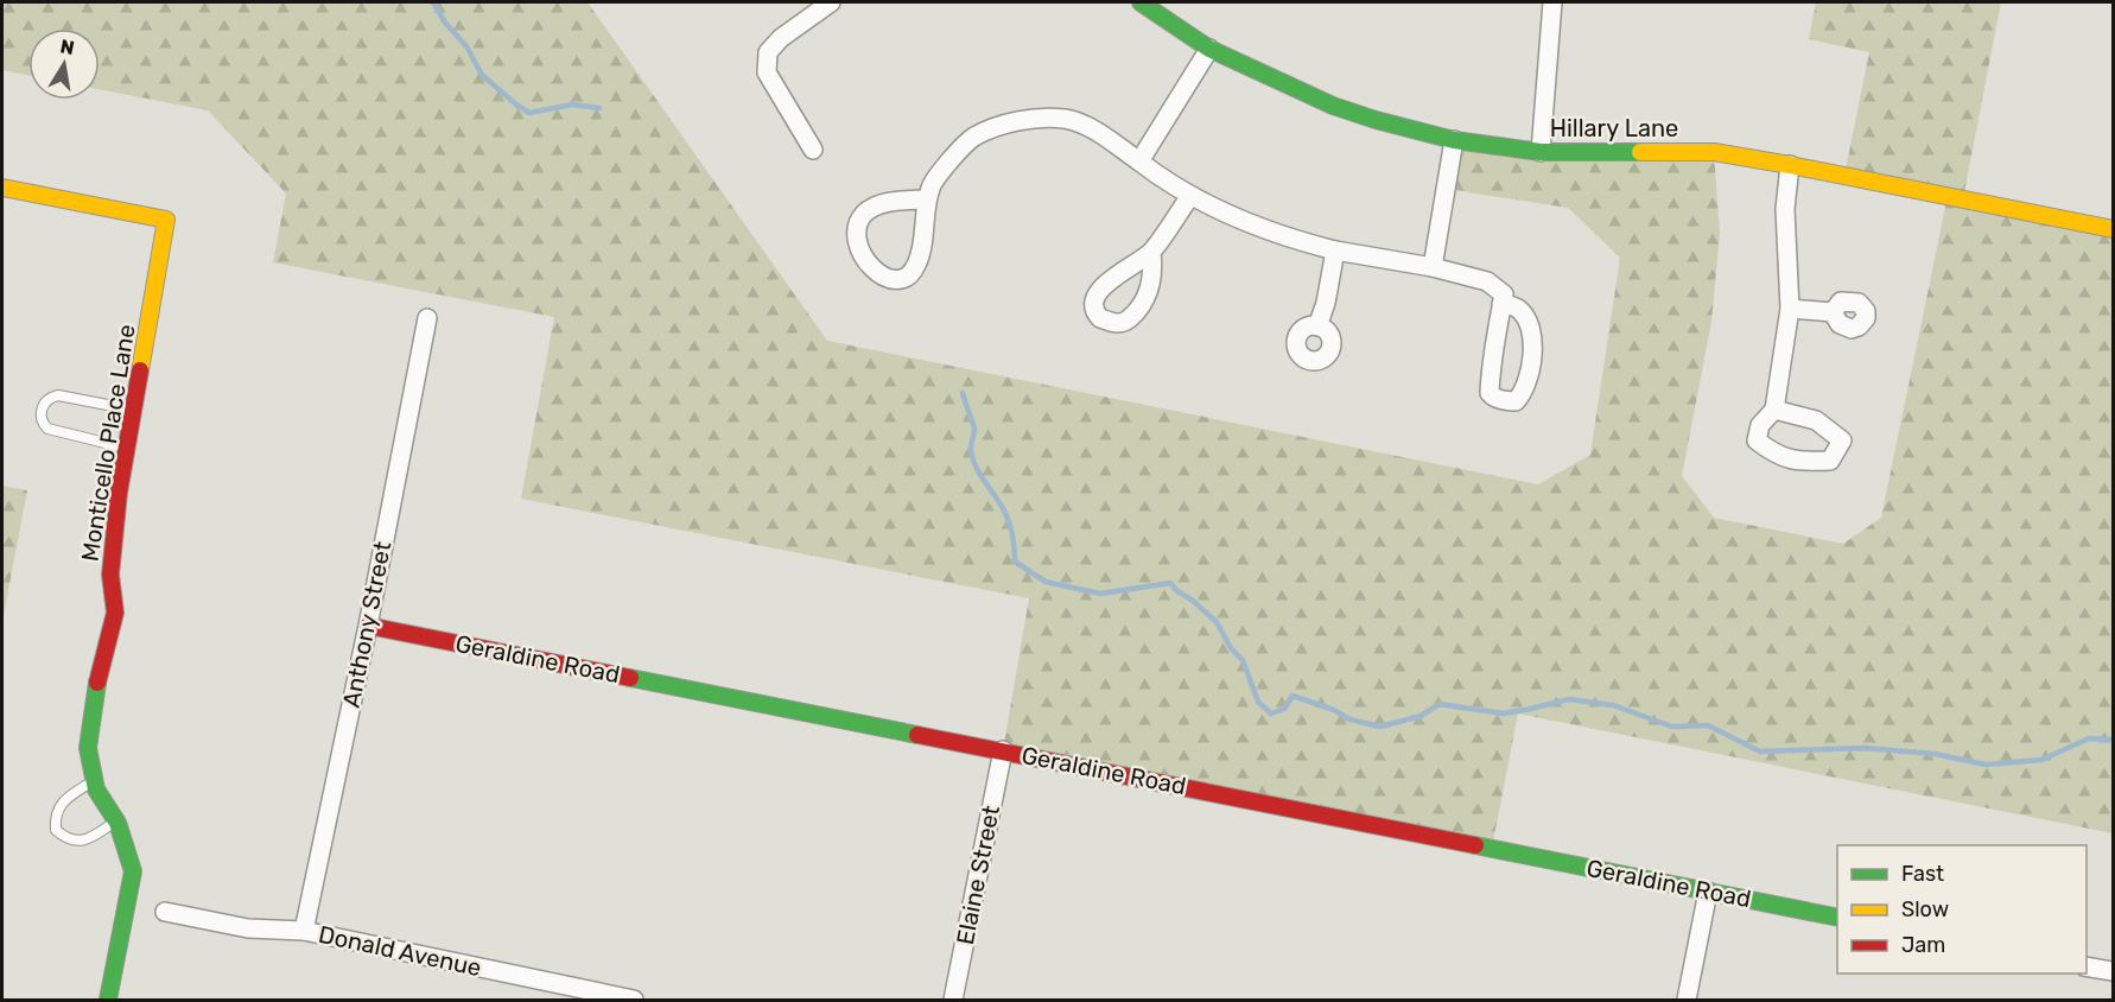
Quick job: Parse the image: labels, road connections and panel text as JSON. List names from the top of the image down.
{
  "streets": {
    "street": [
      "Hillary Lane",
      "Monticello Place Lane",
      "Anthony Street",
      "Geraldine Road",
      "Elaine Street",
      "Donald Avenue"
    ]
  },
  "crossings": [
    ["Anthony Street", "Geraldine Road"],
    ["Anthony Street", "Donald Avenue"],
    ["Geraldine Road", "Elaine Street"]
  ],
  "legend": ["Fast", "Slow", "Jam"],
  "north": "top"
}
